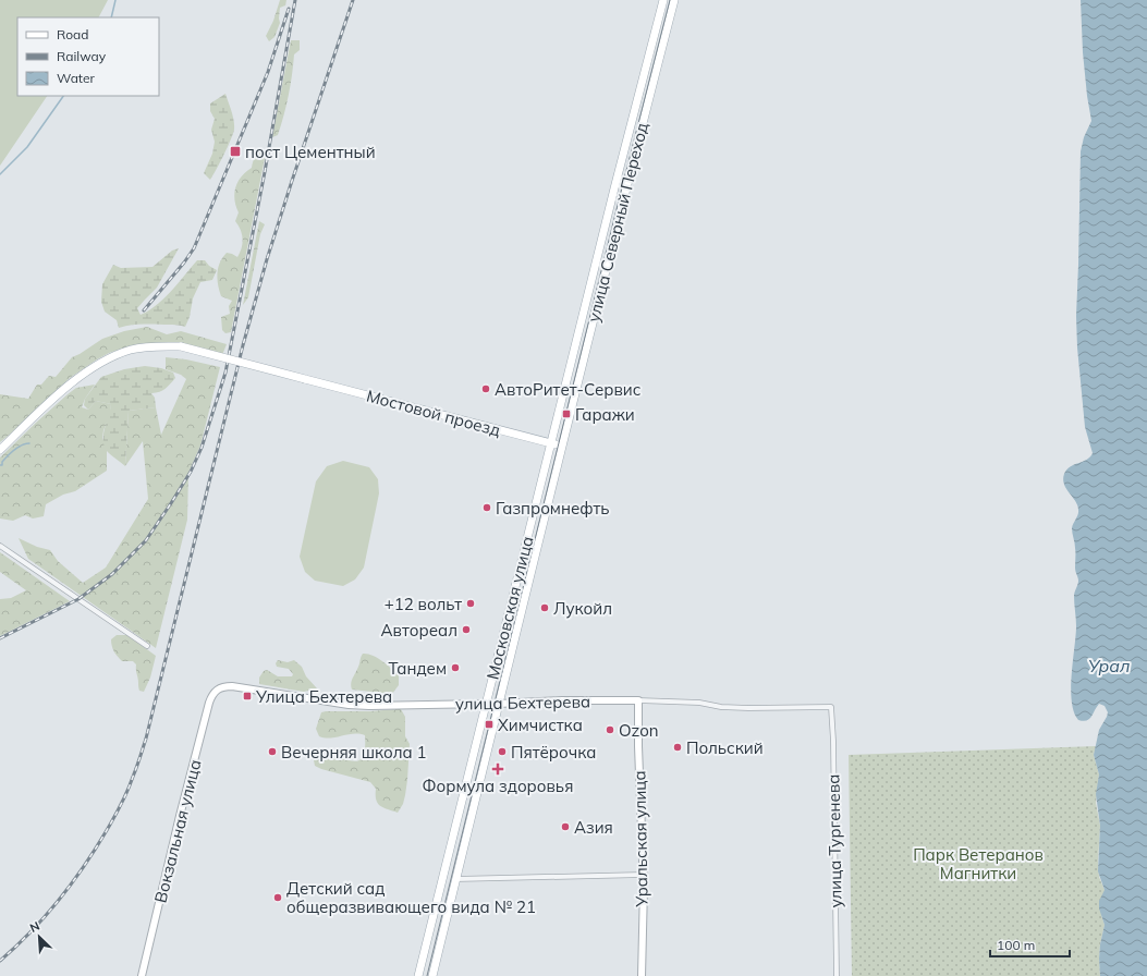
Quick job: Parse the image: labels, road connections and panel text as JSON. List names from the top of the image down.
{
  "streets": {
    "main road": [
      "улица Северный Переход",
      "Мостовой проезд",
      "Московская улица",
      "улица Бехтерева"
    ],
    "street": ["Вокзальная улица", "Уральская улица", "улица Тургенева"]
  },
  "crossings": [
    ["улица Северный Переход", "Мостовой проезд"],
    ["улица Северный Переход", "Московская улица"],
    ["Мостовой проезд", "Московская улица"],
    ["Московская улица", "улица Бехтерева"],
    ["улица Бехтерева", "Вокзальная улица"],
    ["улица Бехтерева", "Уральская улица"],
    ["улица Бехтерева", "улица Тургенева"]
  ],
  "water": ["Урал"],
  "parks": ["Парк Ветеранов Магнитки"],
  "places": {
    "transit": [
      "пост Цементный",
      "Гаражи",
      "Улица Бехтерева",
      "Химчистка"
    ],
    "other": [
      "АвтоРитет-Сервис",
      "Газпромнефть",
      "+12 вольт",
      "Лукойл",
      "Автореал",
      "Тандем",
      "Ozon",
      "Польский",
      "Вечерняя школа 1",
      "Пятёрочка",
      "Азия",
      "Детский сад общеразвивающего вида № 21"
    ],
    "health": ["Формула здоровья"]
  },
  "legend": ["Road", "Railway", "Water"],
  "scale_bar": "100 m",
  "north": "top left"
}
